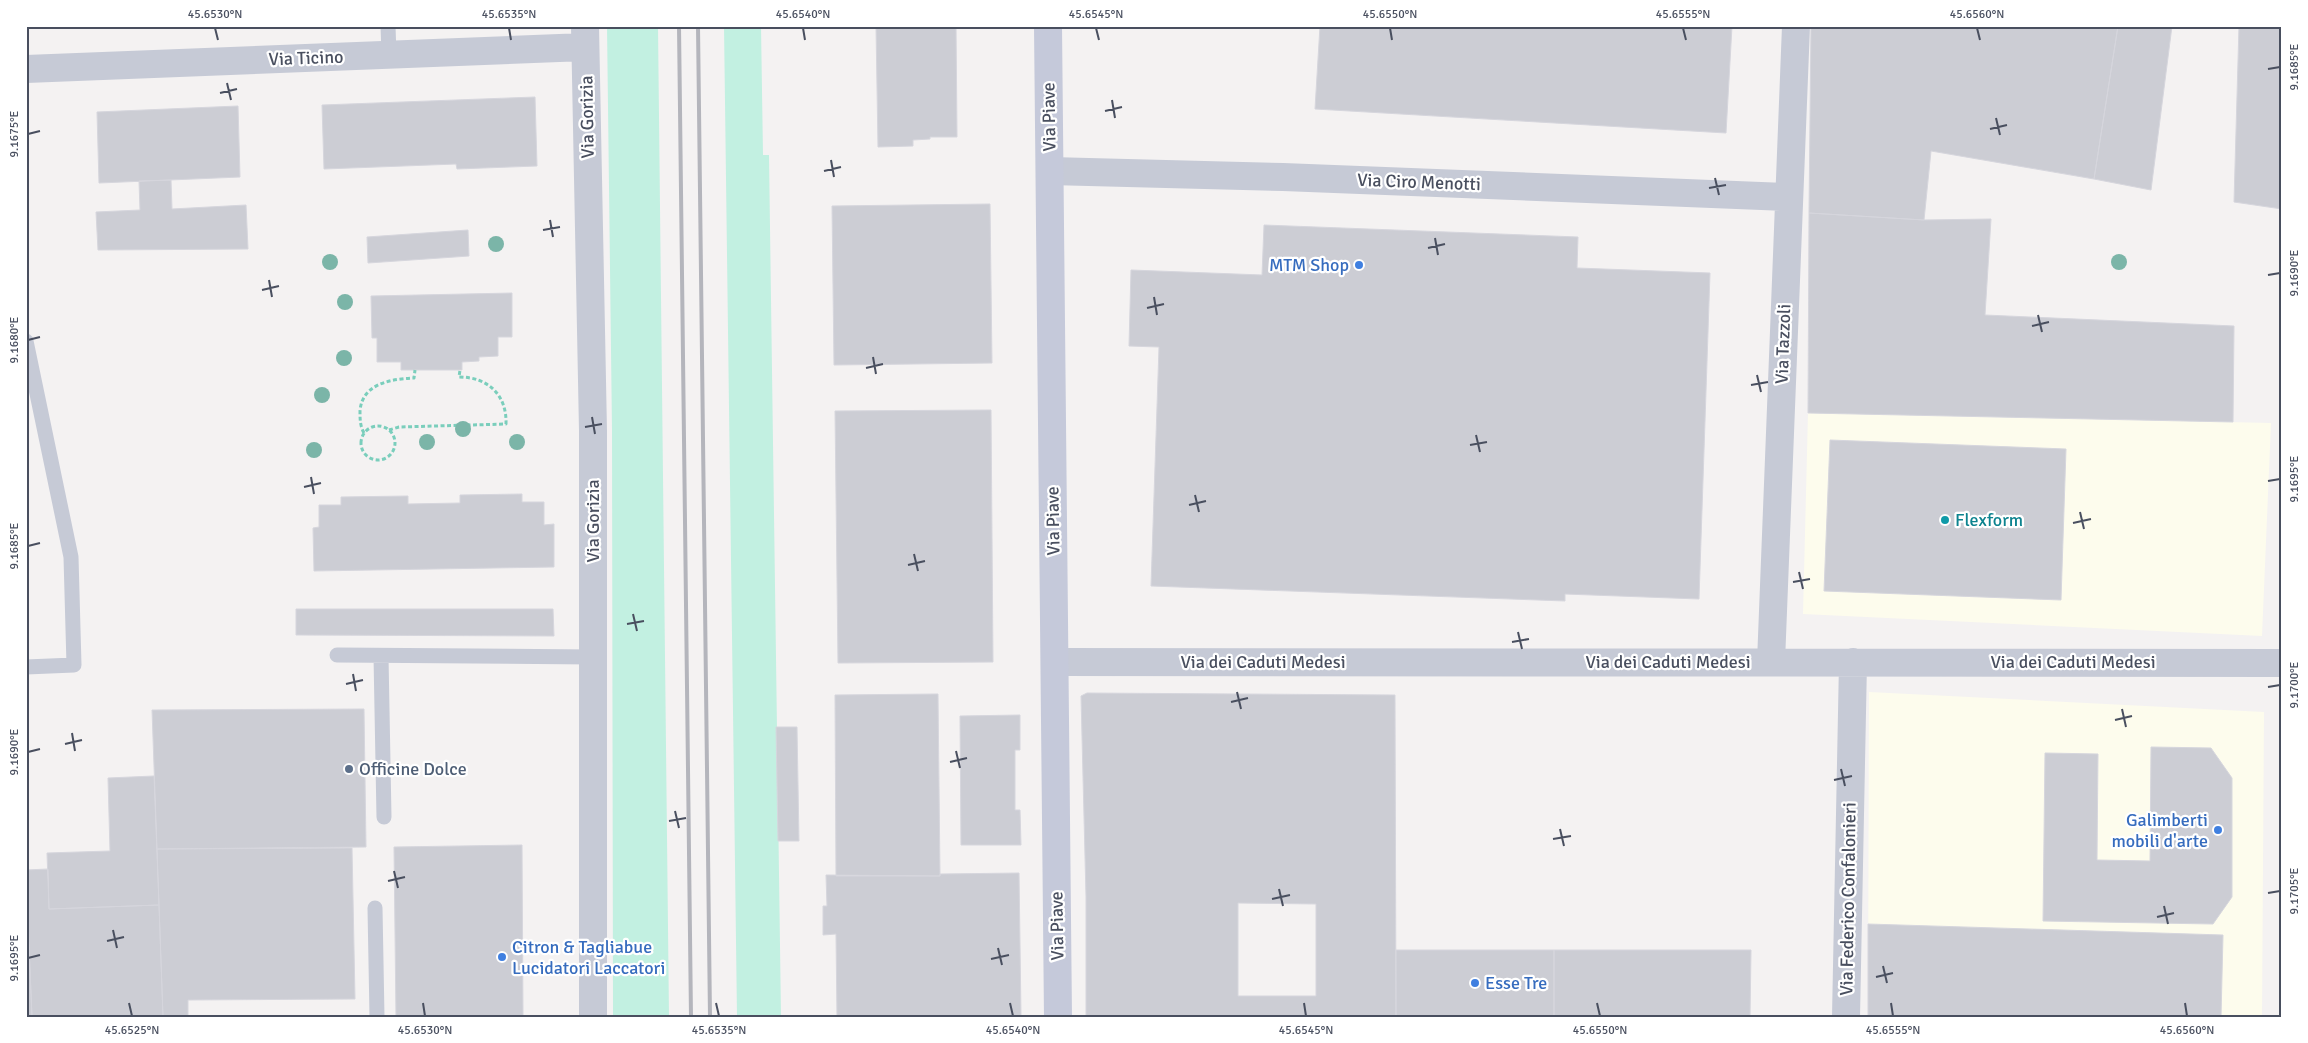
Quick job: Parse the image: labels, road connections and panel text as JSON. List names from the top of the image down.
{
  "streets": {
    "street": [
      "Via Ticino",
      "Via Gorizia",
      "Via Piave",
      "Via Ciro Menotti",
      "Via Tazzoli",
      "Via dei Caduti Medesi",
      "Via Federico Confalonieri"
    ]
  },
  "crossings": [
    ["Via Ticino", "Via Gorizia"],
    ["Via Piave", "Via Ciro Menotti"],
    ["Via Piave", "Via dei Caduti Medesi"],
    ["Via Ciro Menotti", "Via Tazzoli"],
    ["Via Tazzoli", "Via dei Caduti Medesi"],
    ["Via dei Caduti Medesi", "Via Federico Confalonieri"]
  ],
  "places": [
    "MTM Shop",
    "Flexform",
    "Officine Dolce",
    "Galimberti mobili d'arte",
    "Citron & Tagliabue Lucidatori Laccatori",
    "Esse Tre"
  ],
  "coordinates": [
    "45.6530°N",
    "45.6535°N",
    "45.6540°N",
    "45.6545°N",
    "45.6550°N",
    "45.6555°N",
    "45.6560°N",
    "9.1685°E",
    "9.1675°E",
    "9.1690°E",
    "9.1680°E",
    "9.1695°E",
    "9.1700°E",
    "9.1705°E",
    "45.6525°N"
  ]
}
